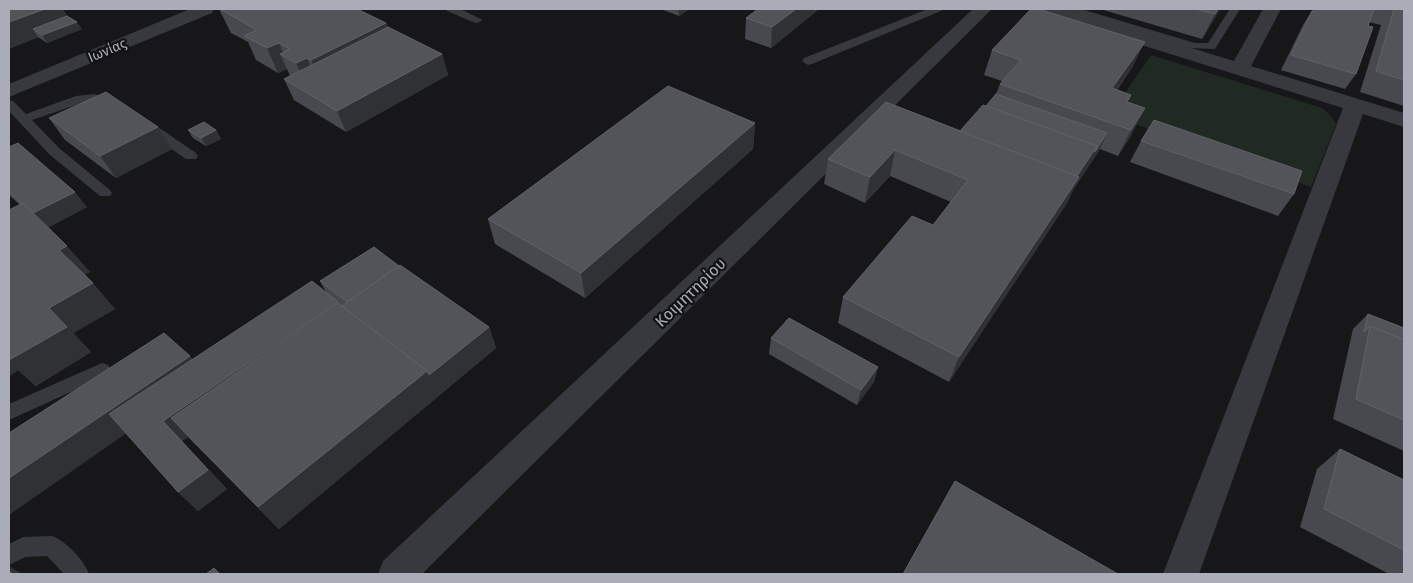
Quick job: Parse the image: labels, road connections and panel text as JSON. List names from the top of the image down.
{
  "streets": {
    "street": ["Ιωνίας", "Κοιμητηρίου"]
  }
}
